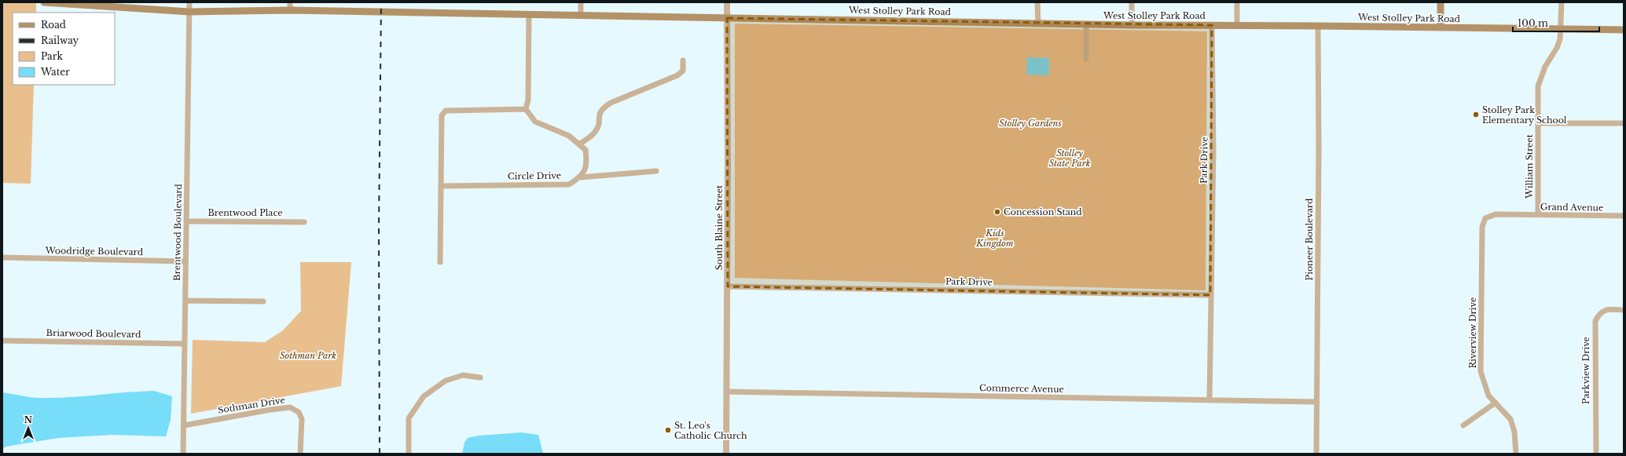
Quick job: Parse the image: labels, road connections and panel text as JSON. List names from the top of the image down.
{
  "streets": {
    "main road": ["West Stolley Park Road"],
    "street": [
      "Park Drive",
      "William Street",
      "Circle Drive",
      "Grand Avenue",
      "Brentwood Place",
      "South Blaine Street",
      "Brentwood Boulevard",
      "Pioneer Boulevard",
      "Woodridge Boulevard",
      "Riverview Drive",
      "Briarwood Boulevard",
      "Parkview Drive",
      "Commerce Avenue",
      "Sothman Drive"
    ]
  },
  "crossings": [
    ["West Stolley Park Road", "Park Drive"],
    ["West Stolley Park Road", "William Street"],
    ["West Stolley Park Road", "South Blaine Street"],
    ["West Stolley Park Road", "Brentwood Boulevard"],
    ["West Stolley Park Road", "Pioneer Boulevard"],
    ["Park Drive", "South Blaine Street"],
    ["Park Drive", "Commerce Avenue"],
    ["William Street", "Grand Avenue"],
    ["Grand Avenue", "Riverview Drive"],
    ["Brentwood Place", "Brentwood Boulevard"],
    ["South Blaine Street", "Commerce Avenue"],
    ["Brentwood Boulevard", "Woodridge Boulevard"],
    ["Brentwood Boulevard", "Briarwood Boulevard"],
    ["Brentwood Boulevard", "Sothman Drive"],
    ["Pioneer Boulevard", "Commerce Avenue"]
  ],
  "parks": [
    "Stolley Gardens",
    "Stolley State Park",
    "Kids Kingdom",
    "Sothman Park"
  ],
  "places": ["Stolley Park Elementary School", "Concession Stand", "St. Leo's Catholic Church"],
  "legend": [
    "Road",
    "Railway",
    "Park",
    "Water"
  ],
  "scale_bar": "100 m",
  "north": "top"
}
